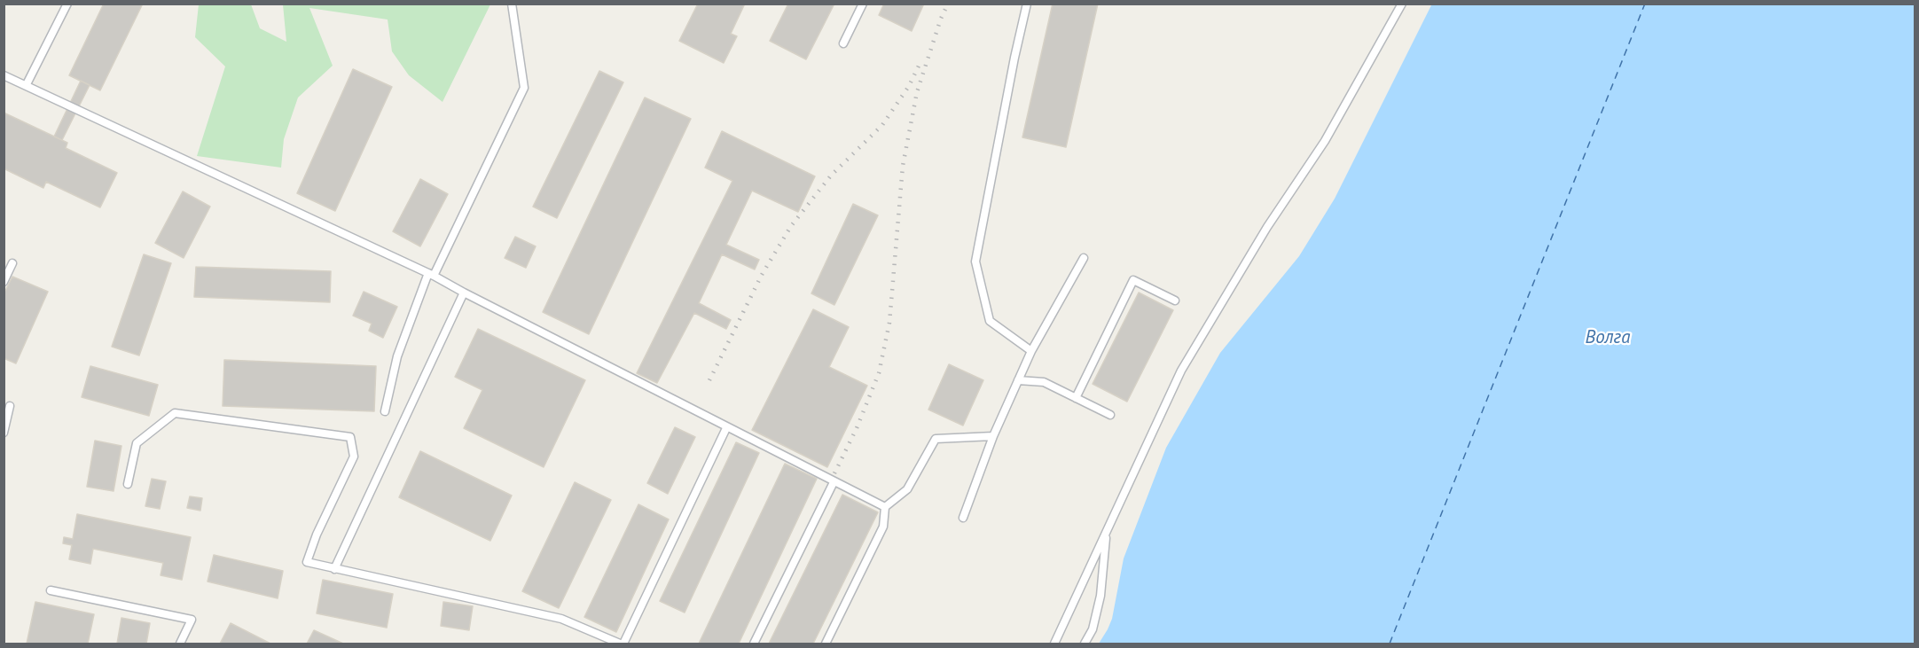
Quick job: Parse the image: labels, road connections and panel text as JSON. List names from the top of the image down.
{
  "water": ["Волга"]
}
